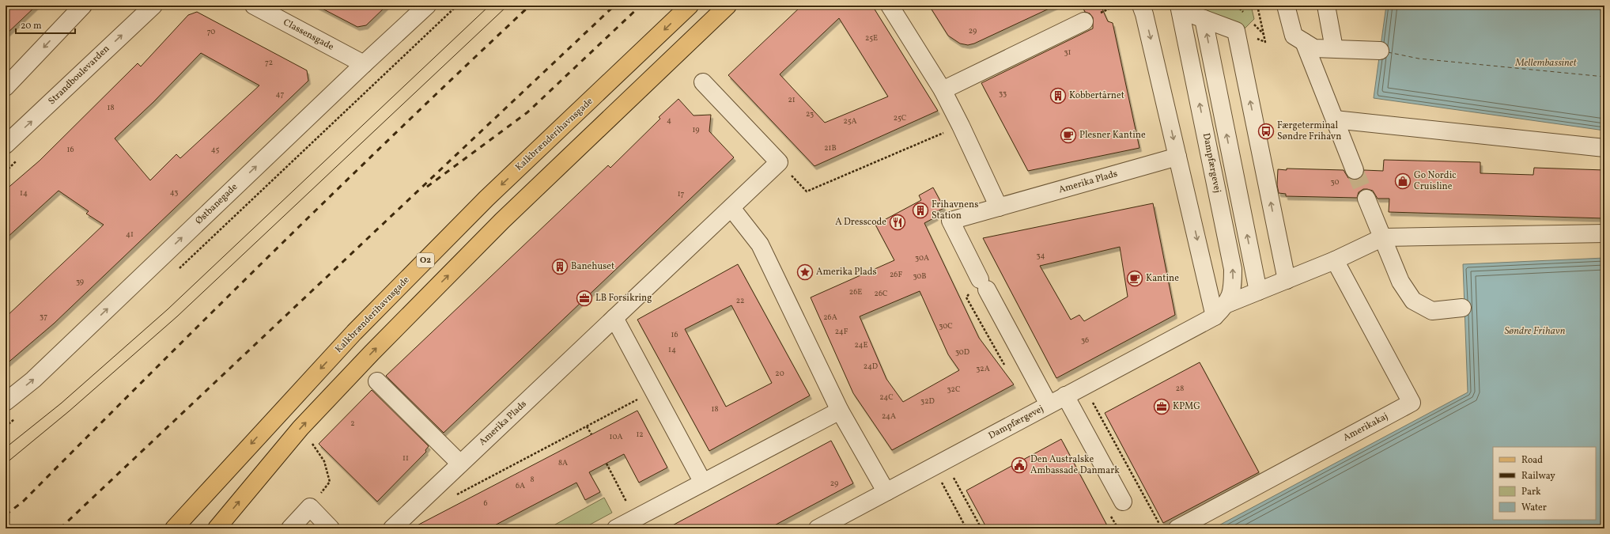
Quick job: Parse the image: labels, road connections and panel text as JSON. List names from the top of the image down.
{
  "streets": {
    "main road": ["Kalkbrænderihavnsgade", "O2"],
    "street": [
      "Classensgade",
      "Strandboulevarden",
      "Dampfærgevej",
      "Amerika Plads",
      "Østbanegade",
      "Amerikakaj"
    ]
  },
  "crossings": [
    ["Classensgade", "Østbanegade"],
    ["Dampfærgevej", "Amerika Plads"]
  ],
  "one_way": ["Østbanegade"],
  "water": ["Mellembassinet", "Søndre Frihavn"],
  "places": {
    "building": ["Kobbertårnet", "Frihavnens Station", "Banehuset"],
    "bus stop": ["Færgeterminal Søndre Frihavn"],
    "cafe": ["Plesner Kantine", "Kantine"],
    "shop": ["Go Nordic Cruisline"],
    "restaurant": ["A Dresscode"],
    "place": ["Amerika Plads"],
    "office": ["LB Forsikring", "KPMG"],
    "public building": ["Den Australske Ambassade Danmark"]
  },
  "house_numbers": [
    "29",
    "70",
    "25E",
    "31",
    "72",
    "33",
    "47",
    "21",
    "18",
    "23",
    "25C",
    "4",
    "25A",
    "19",
    "21B",
    "16",
    "45",
    "30",
    "43",
    "14",
    "17",
    "41",
    "34",
    "30A",
    "26F",
    "30B",
    "39",
    "26E",
    "26C",
    "22",
    "37",
    "26A",
    "30C",
    "24F",
    "16",
    "36",
    "24E",
    "14",
    "30D",
    "24D",
    "32A",
    "20",
    "28",
    "32C",
    "24C",
    "32D",
    "18",
    "24A",
    "2",
    "12",
    "10A",
    "11",
    "8A",
    "8",
    "29",
    "6A",
    "6"
  ],
  "legend": [
    "Road",
    "Railway",
    "Park",
    "Water"
  ],
  "scale_bar": "20 m"
}
